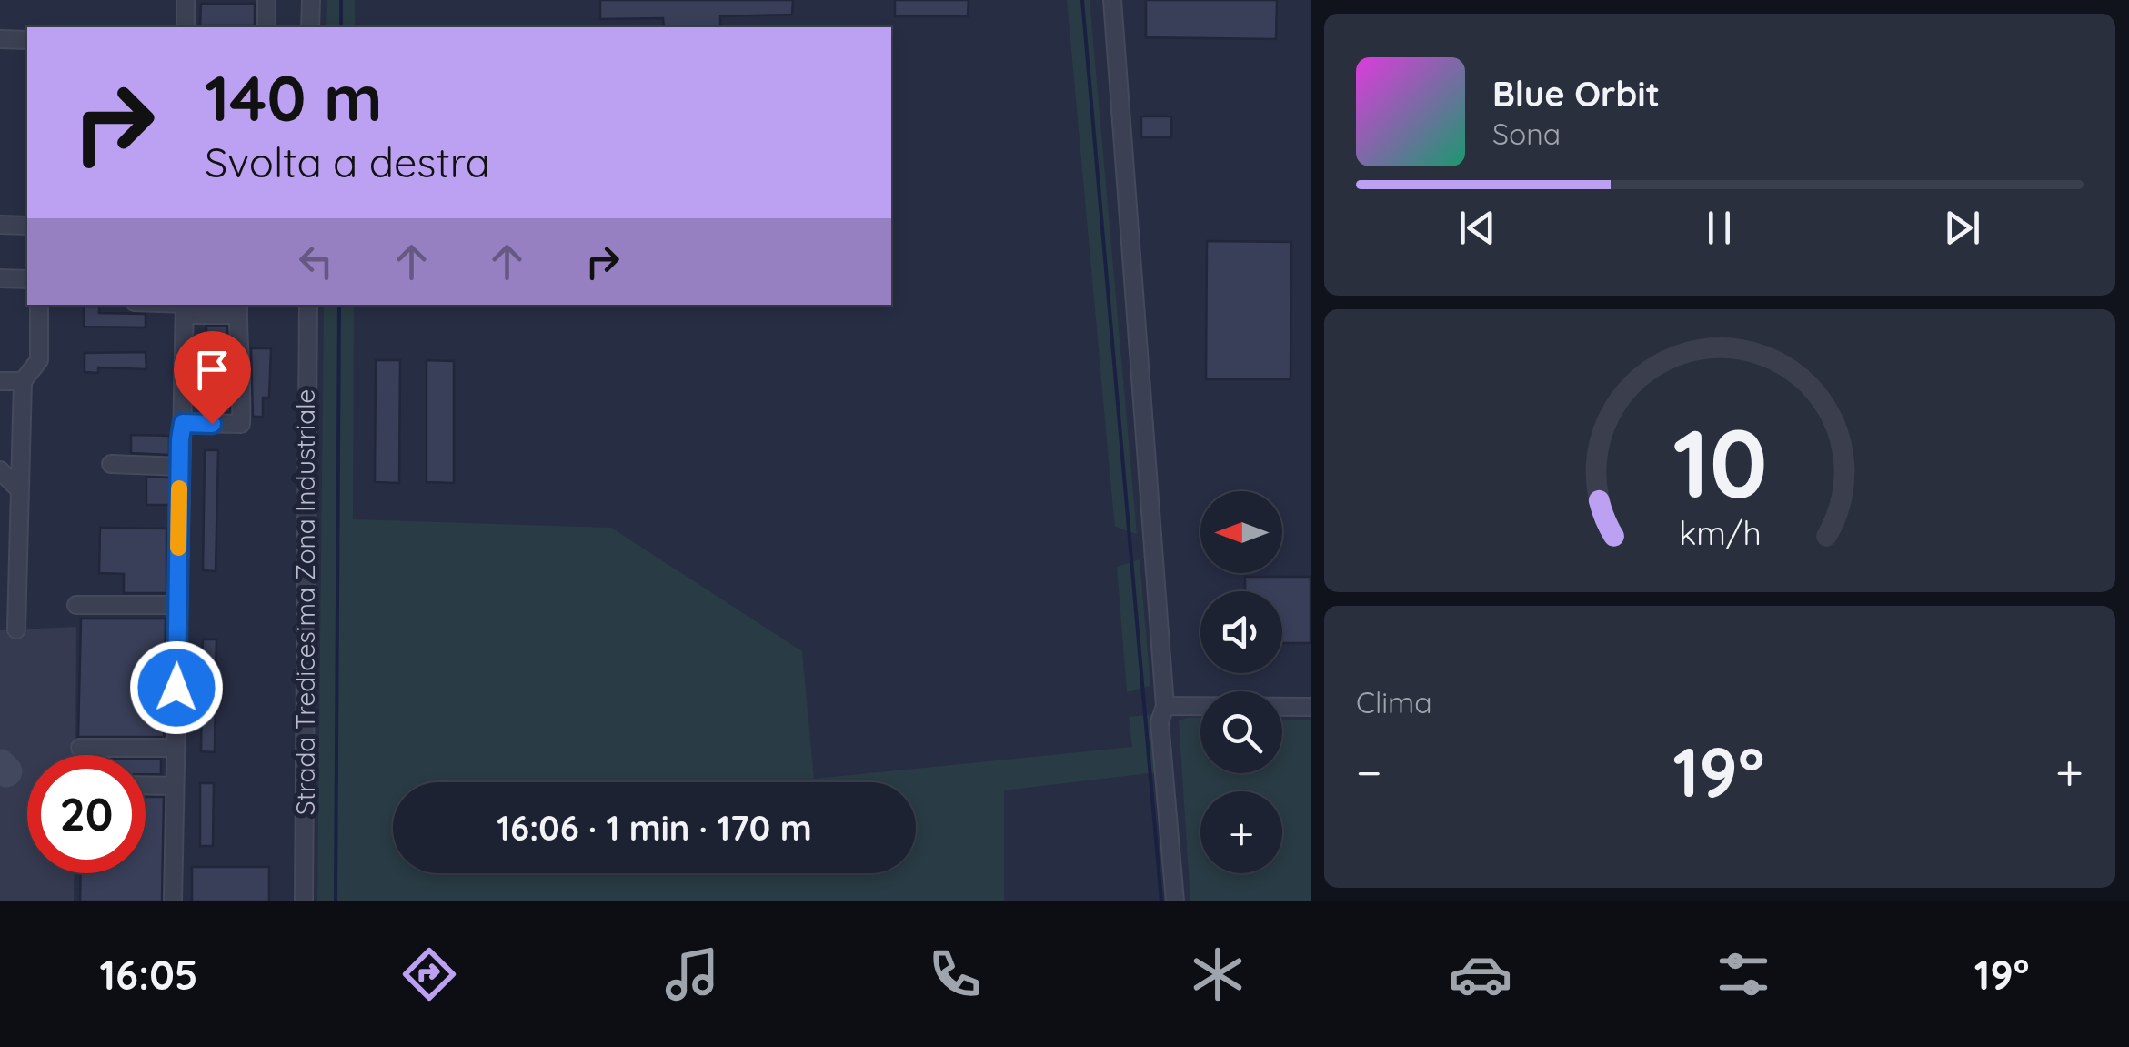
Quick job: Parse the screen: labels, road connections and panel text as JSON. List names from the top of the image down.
{
  "streets": {
    "street": ["Strada Tredicesima Zona Industriale"]
  },
  "north": "left",
  "page": {
    "turn": ["140 m", "Svolta a destra"],
    "song": ["Blue Orbit", "Sona"],
    "map_buttons": "+",
    "tile": "Clima",
    "heat": ["−", "19°", "+"],
    "limit": "20",
    "trip": "16:06 · 1 min · 170 m",
    "tabs": ["16:05", "19°"],
    "gauge": ["10", "km/h"]
  }
}
